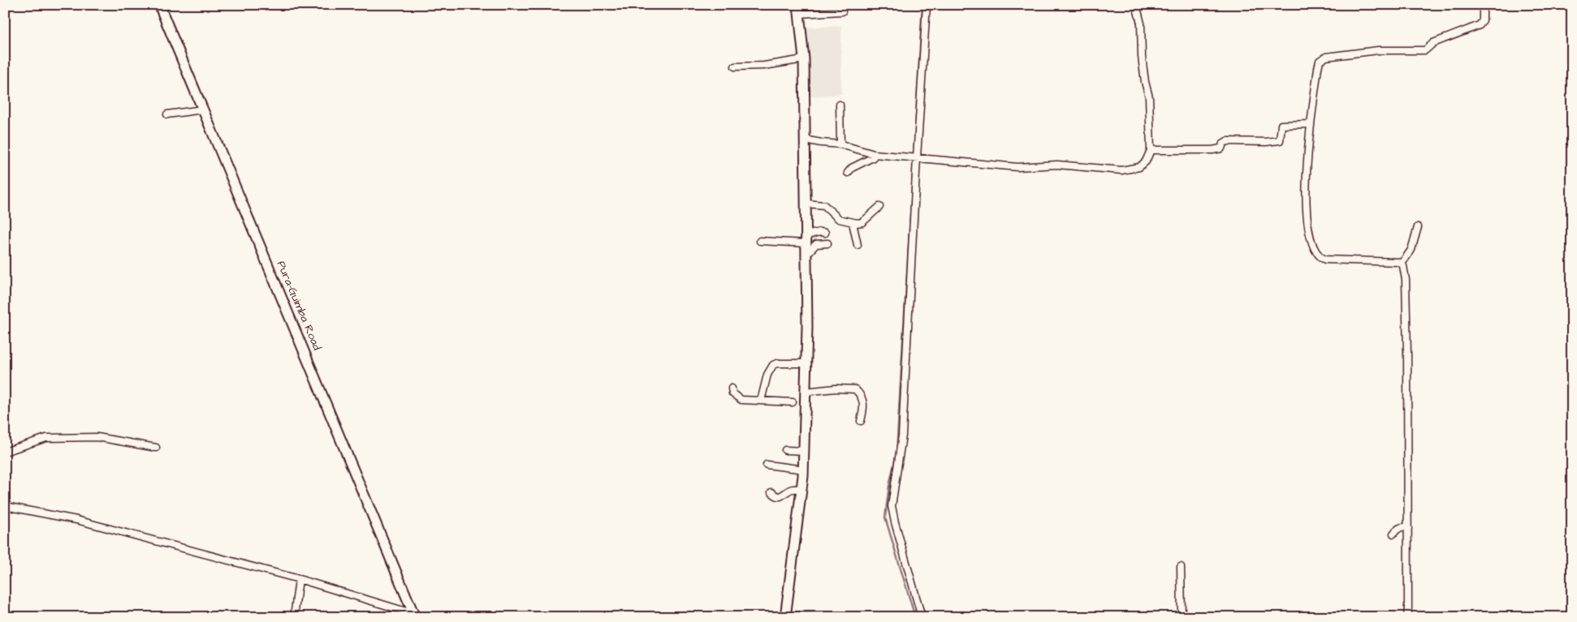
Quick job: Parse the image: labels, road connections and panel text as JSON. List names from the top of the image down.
{
  "streets": {
    "main road": ["Pura-Guimba Road"]
  }
}
